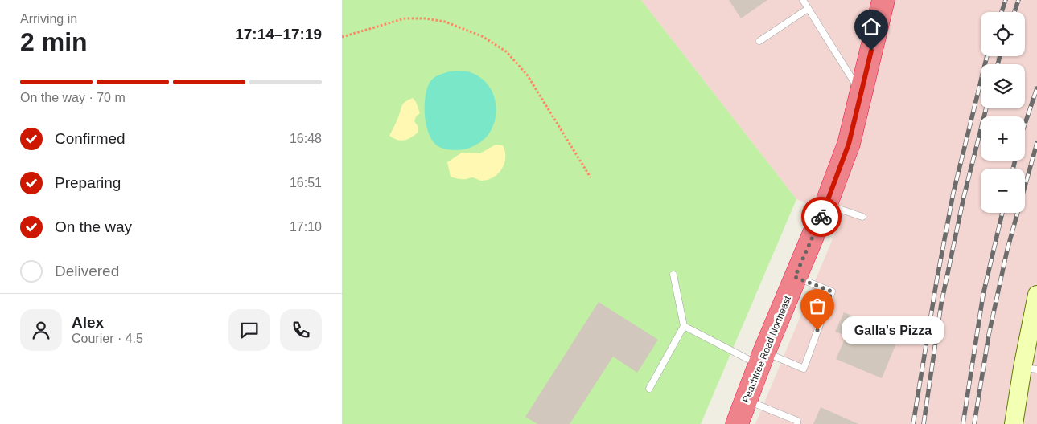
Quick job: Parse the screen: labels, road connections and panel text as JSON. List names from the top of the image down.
{
  "streets": {
    "highway": ["Peachtree Road Northeast"]
  },
  "places": ["Galla's Pizza"],
  "page": {
    "heading": ["2 min", "Arriving in", "17:14–17:19"],
    "panel": ["Alex", "Courier · 4.5"],
    "map_buttons": ["+", "−"],
    "bar": "On the way · 70 m",
    "list": [
      ["Confirmed", "16:48"],
      ["Preparing", "16:51"],
      ["On the way", "17:10"],
      "Delivered"
    ],
    "bubble": "Galla's Pizza"
  }
}
